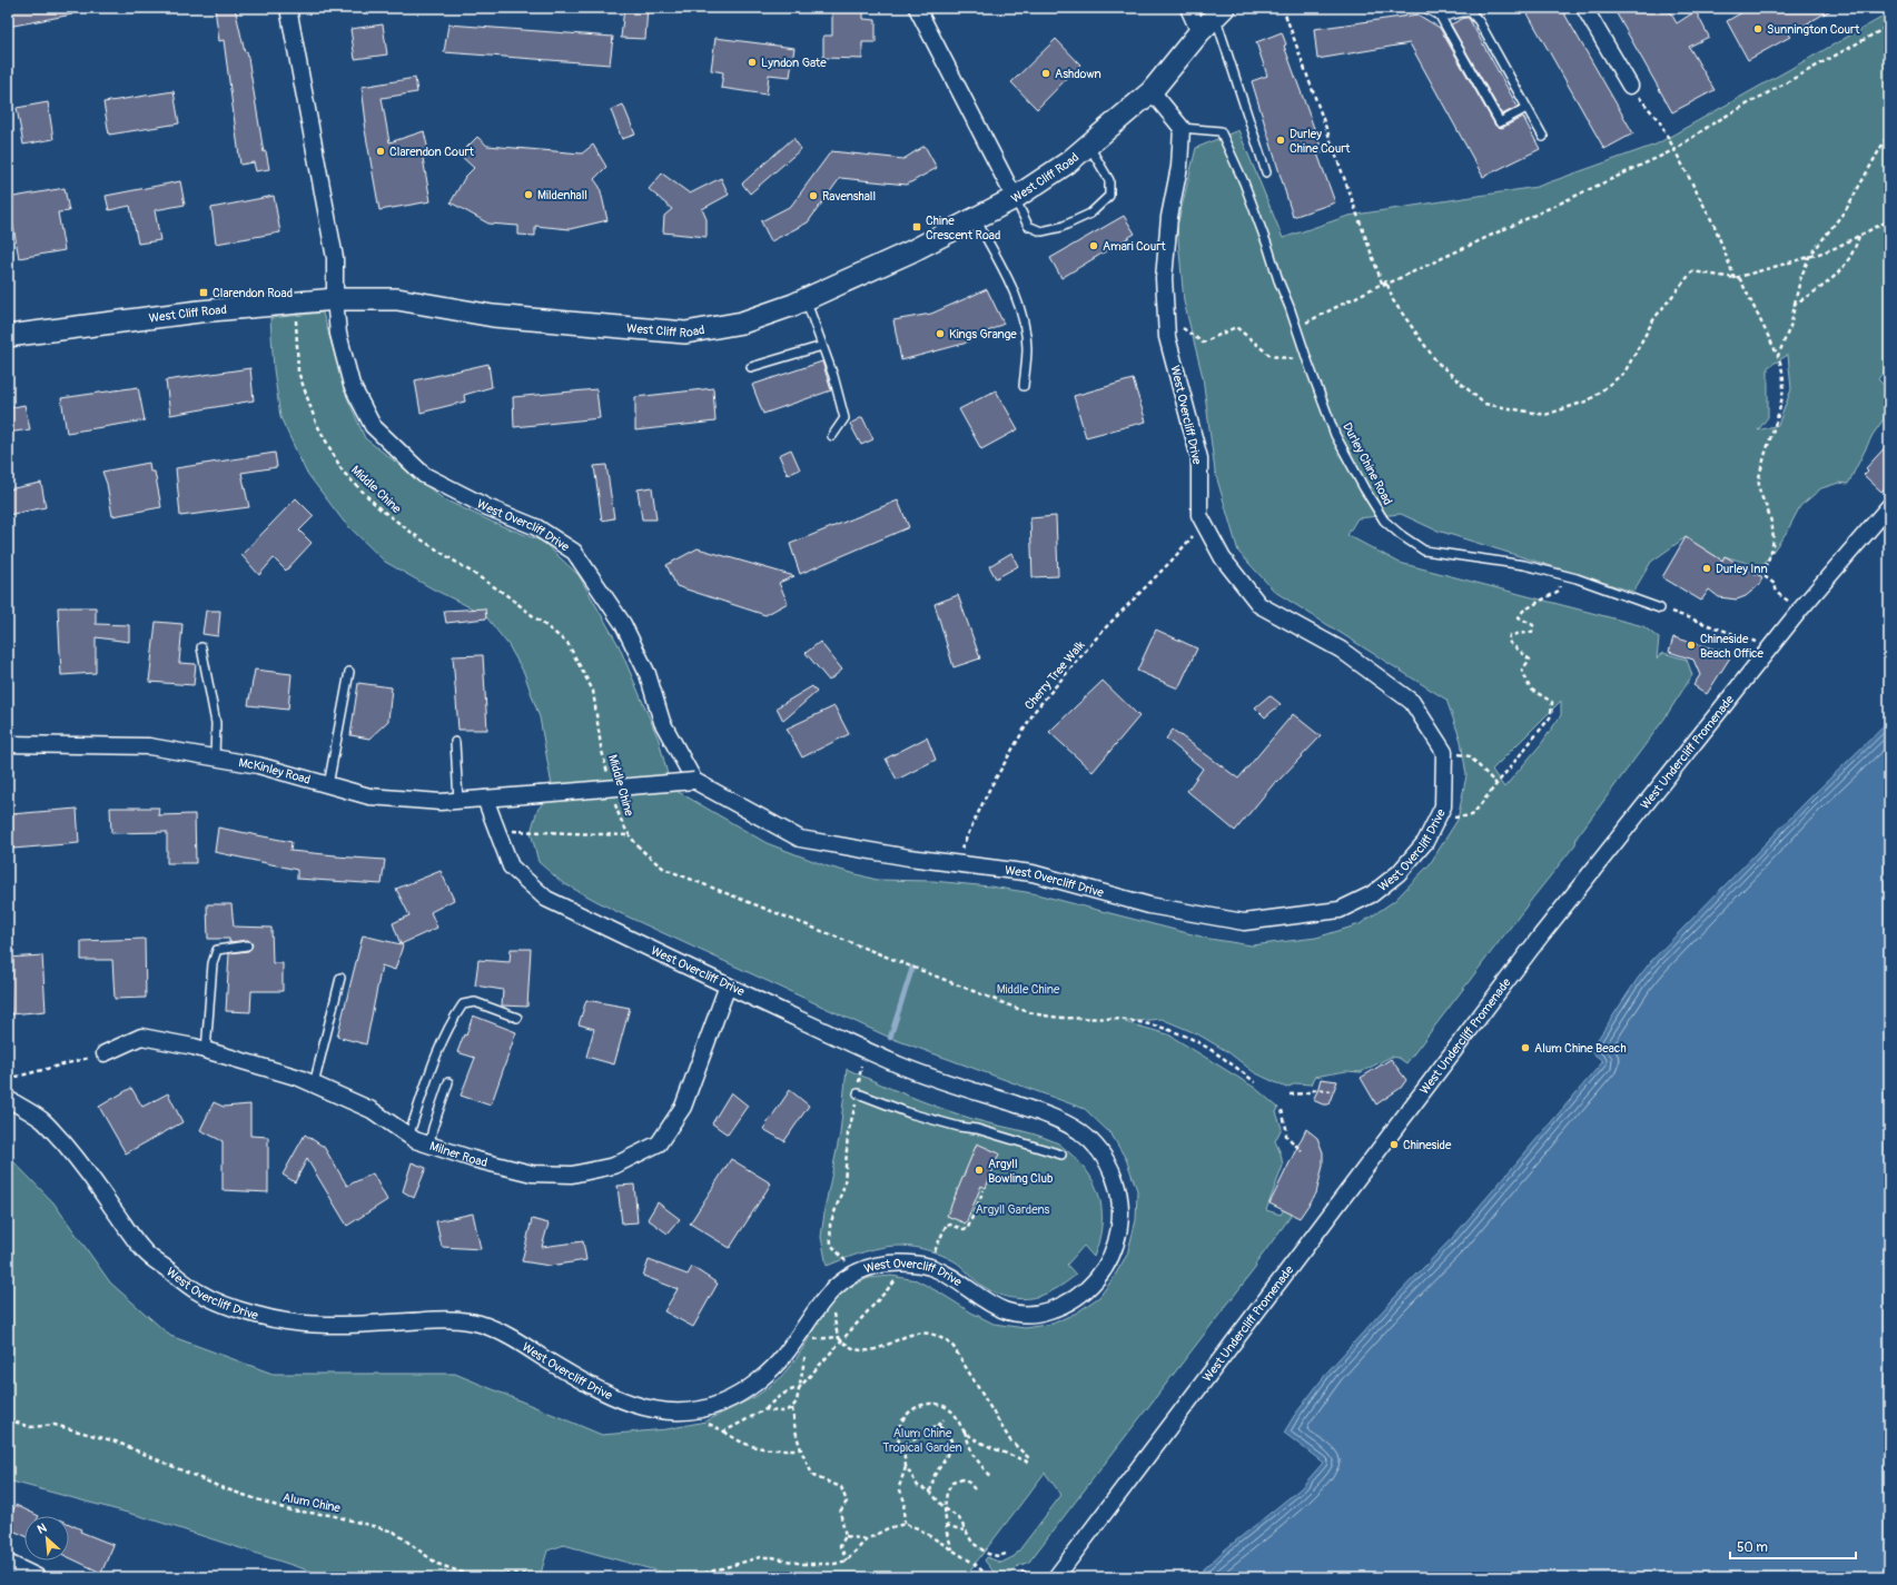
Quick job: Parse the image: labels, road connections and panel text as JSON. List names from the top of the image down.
{
  "streets": {
    "street": [
      "West Cliff Road",
      "West Overcliff Drive",
      "West Undercliff Promenade",
      "McKinley Road",
      "Milner Road"
    ],
    "lane": ["Durley Chine Road"],
    "path": ["Middle Chine", "Cherry Tree Walk", "Alum Chine"]
  },
  "crossings": [
    ["West Cliff Road", "West Overcliff Drive"],
    ["West Cliff Road", "Middle Chine"],
    ["West Overcliff Drive", "Durley Chine Road"],
    ["West Overcliff Drive", "Cherry Tree Walk"],
    ["West Overcliff Drive", "McKinley Road"],
    ["West Overcliff Drive", "Milner Road"]
  ],
  "parks": ["Middle Chine", "Argyll Gardens", "Alum Chine Tropical Garden"],
  "places": {
    "other": [
      "Sunnington Court",
      "Lyndon Gate",
      "Ashdown",
      "Durley Chine Court",
      "Clarendon Court",
      "Mildenhall",
      "Ravenshall",
      "Amari Court",
      "Kings Grange",
      "Durley Inn",
      "Chineside Beach Office",
      "Alum Chine Beach",
      "Chineside",
      "Argyll Bowling Club"
    ],
    "transit": ["Chine Crescent Road", "Clarendon Road"]
  },
  "scale_bar": "50 m",
  "north": "top left"
}
